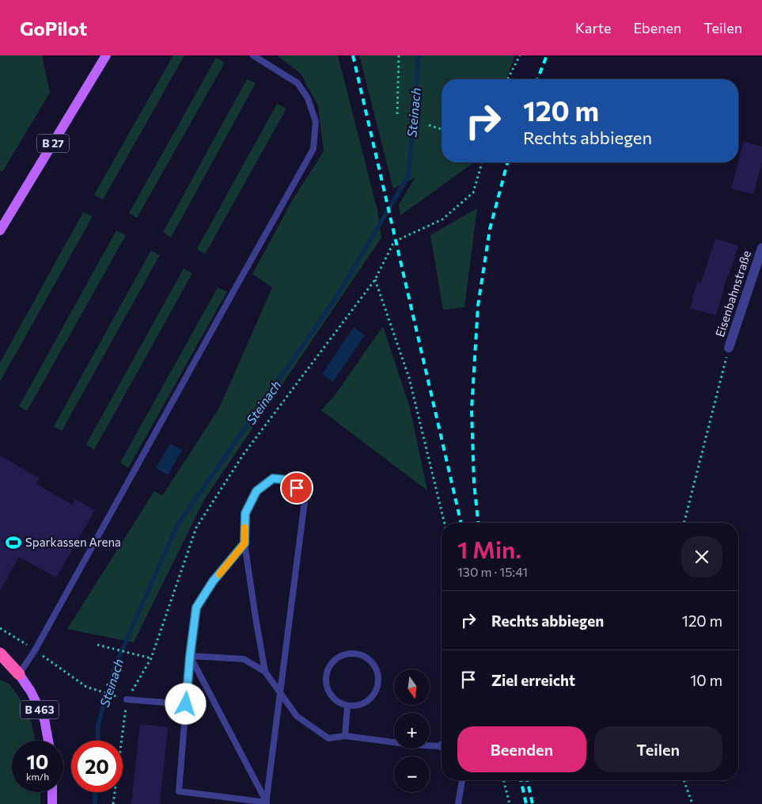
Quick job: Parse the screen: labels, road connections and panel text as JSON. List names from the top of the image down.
{
  "streets": {
    "highway": ["B 463"],
    "main road": ["B 27"],
    "street": ["Eisenbahnstraße"]
  },
  "water": ["Steinach"],
  "places": {
    "sports": ["Sparkassen Arena"]
  },
  "north": "bottom",
  "page": {
    "header": "GoPilot",
    "nav": ["Karte", "Ebenen", "Teilen"],
    "turn": ["120 m", "Rechts abbiegen"],
    "heading": ["1 Min.", "130 m · 15:41"],
    "list": [
      {
        "name": "Rechts abbiegen",
        "value": "120 m"
      },
      {
        "name": "Ziel erreicht",
        "value": "10 m"
      }
    ],
    "map_buttons": ["+", "−"],
    "buttons": ["Beenden", "Teilen"],
    "speed": "10 km/h",
    "limit": "20"
  }
}
